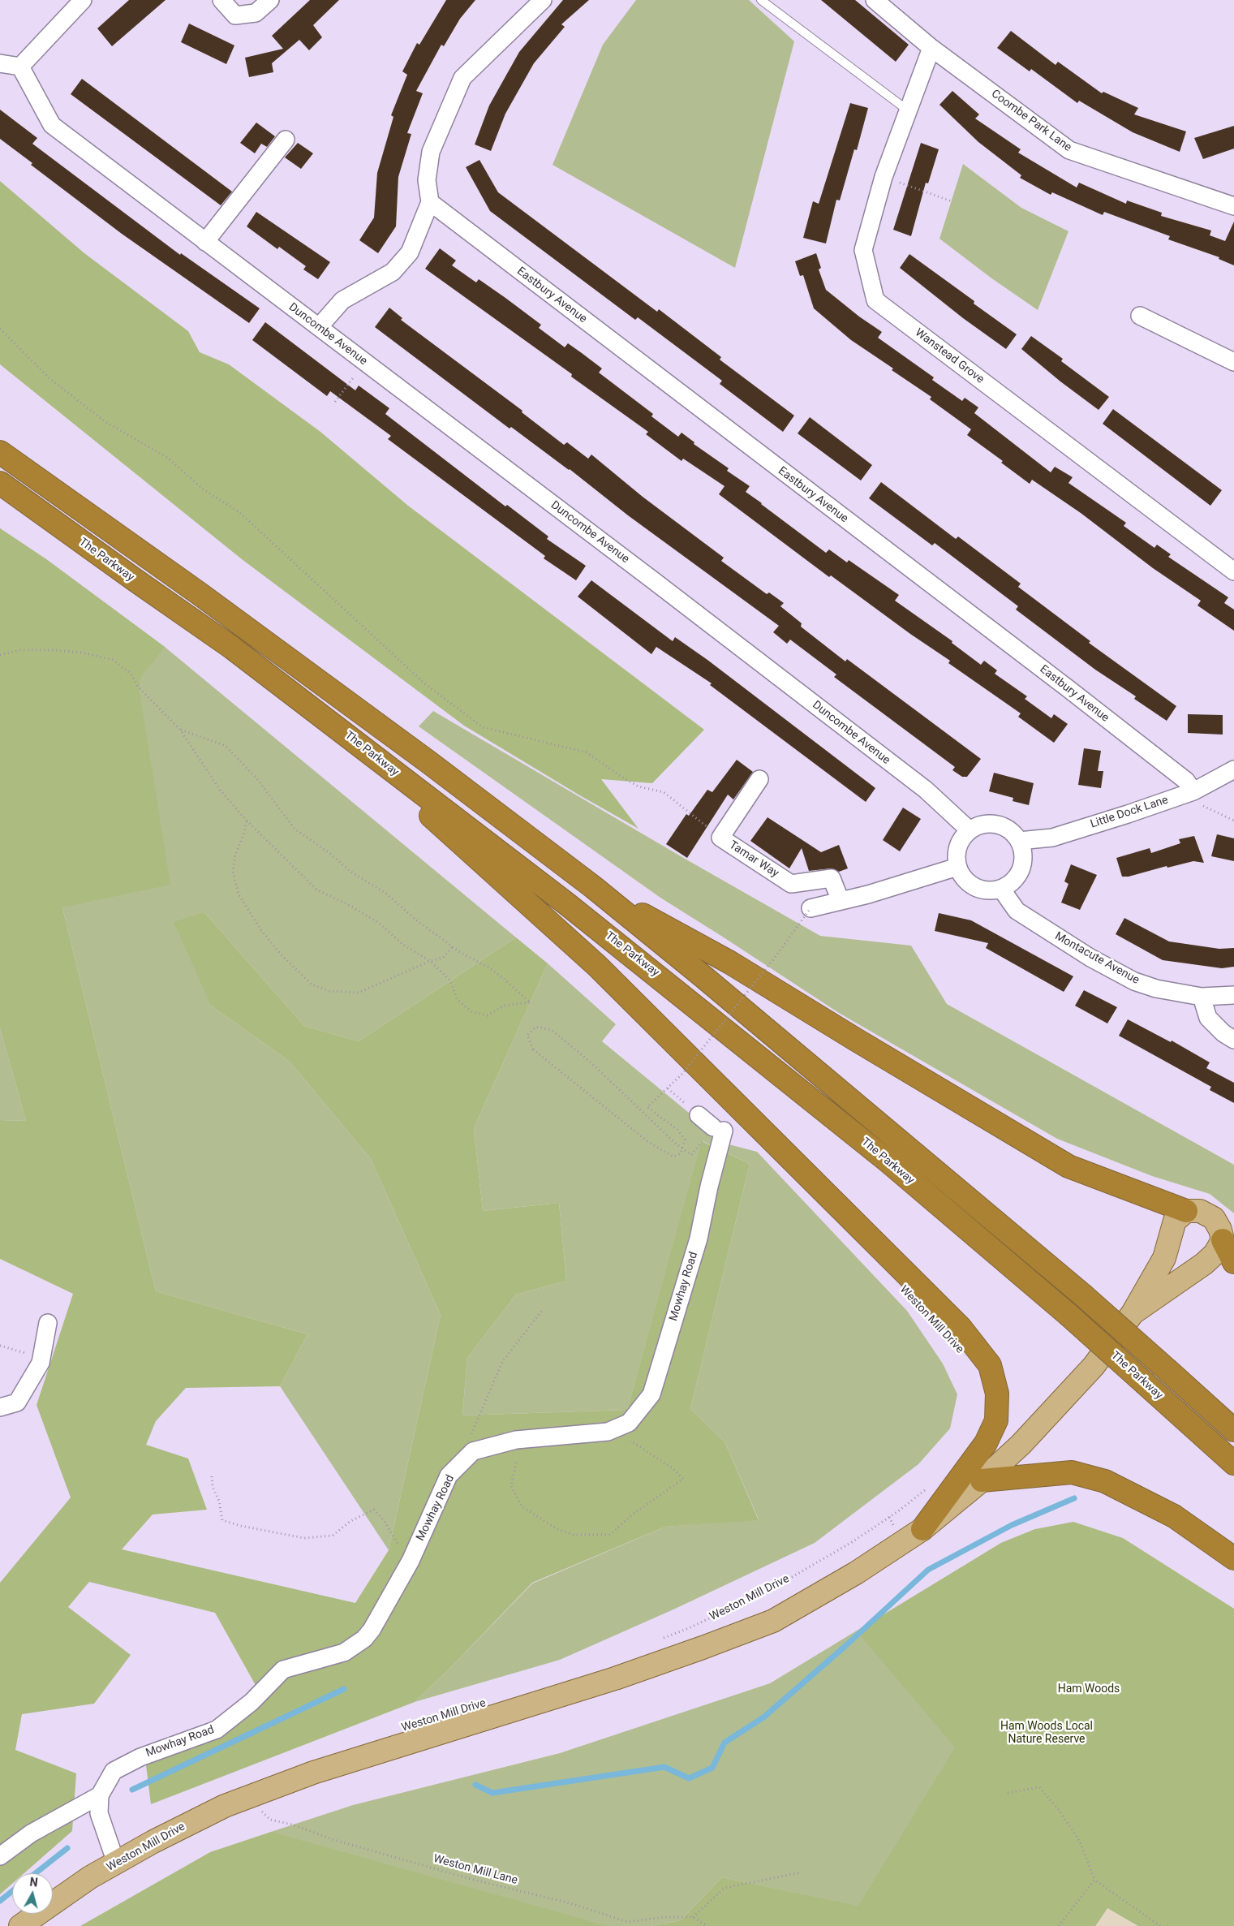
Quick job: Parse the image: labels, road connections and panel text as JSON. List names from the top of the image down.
{
  "streets": {
    "highway": ["The Parkway"],
    "main road": ["Weston Mill Drive"],
    "street": [
      "Coombe Park Lane",
      "Eastbury Avenue",
      "Duncombe Avenue",
      "Wanstead Grove",
      "Little Dock Lane",
      "Tamar Way",
      "Montacute Avenue",
      "Mowhay Road"
    ],
    "path": ["Weston Mill Lane"]
  },
  "crossings": [
    ["Coombe Park Lane", "Wanstead Grove"],
    ["Eastbury Avenue", "Little Dock Lane"],
    ["Duncombe Avenue", "Little Dock Lane"],
    ["Duncombe Avenue", "Montacute Avenue"],
    ["Little Dock Lane", "Montacute Avenue"],
    ["Mowhay Road", "Weston Mill Drive"],
    ["Weston Mill Drive", "Weston Mill Lane"]
  ],
  "parks": ["Ham Woods", "Ham Woods Local Nature Reserve"],
  "north": "top"
}
